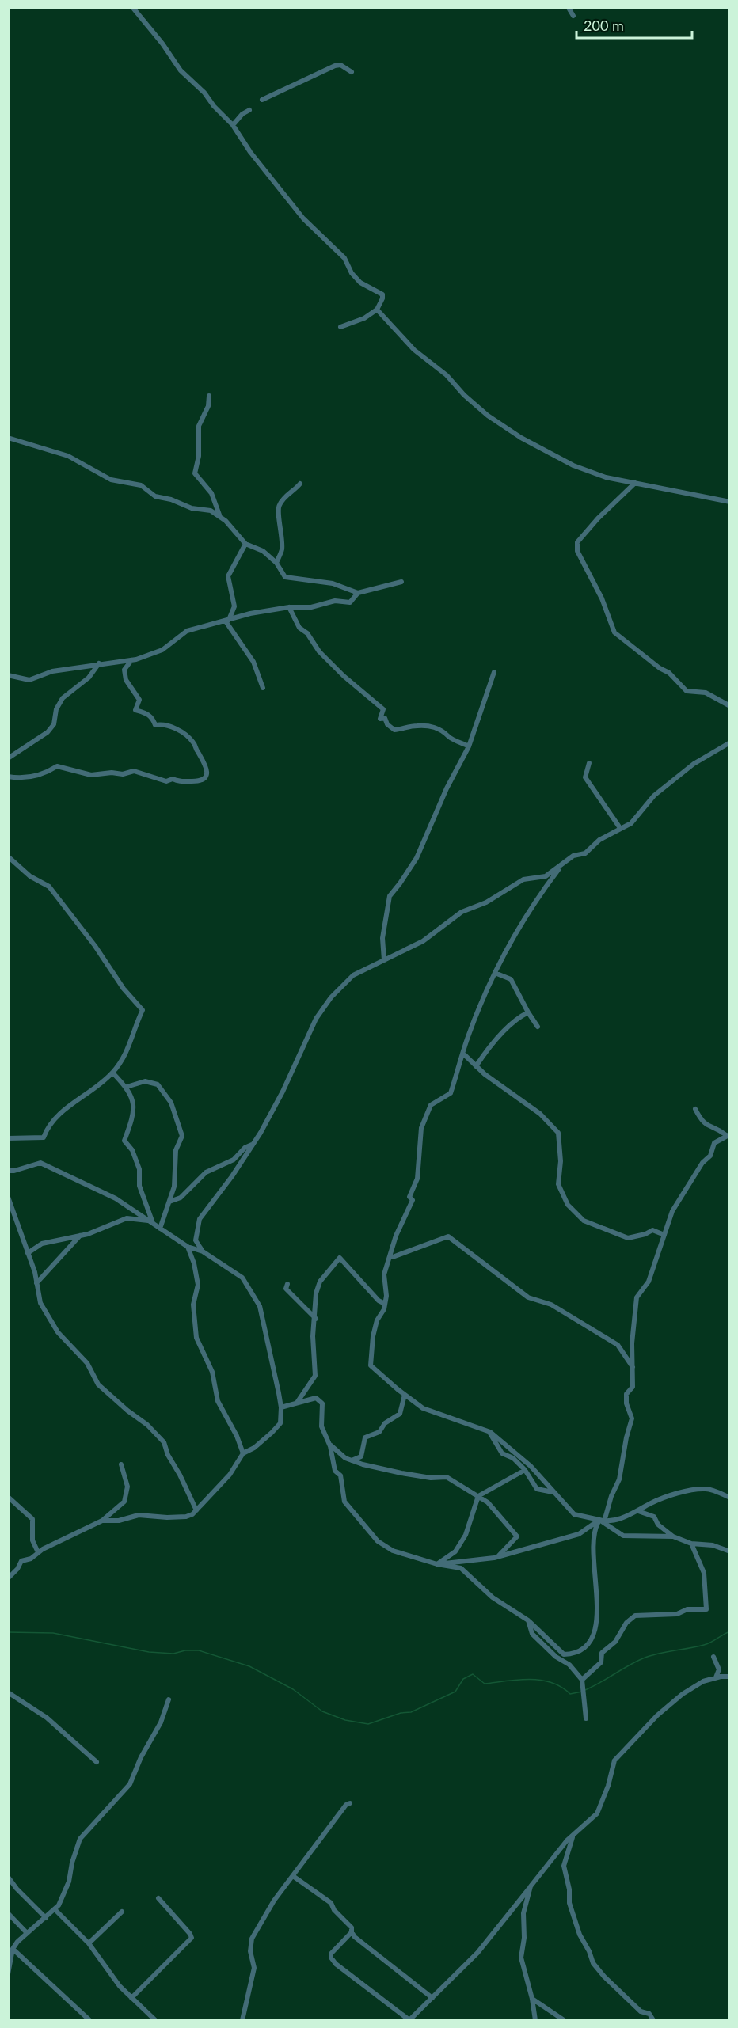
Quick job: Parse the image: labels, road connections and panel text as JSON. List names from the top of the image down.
{
  "scale_bar": "200 m"
}
